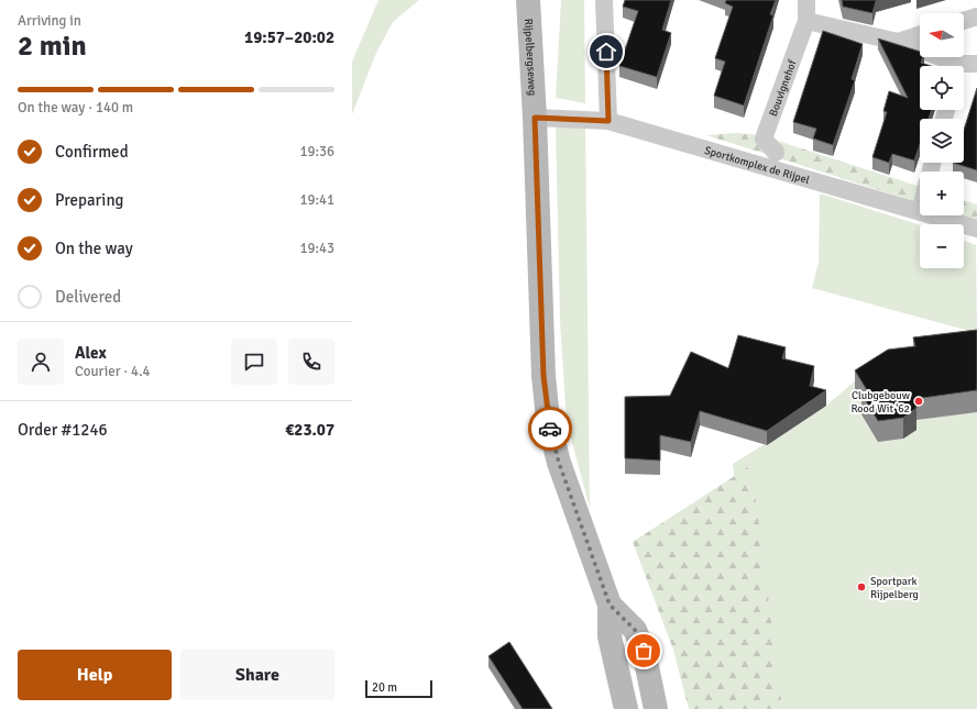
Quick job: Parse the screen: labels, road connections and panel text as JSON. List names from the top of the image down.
{
  "streets": {
    "street": ["Rijpelbergseweg", "Bouvignehof", "Sportkomplex de Rijpel"]
  },
  "crossings": [
    ["Rijpelbergseweg", "Sportkomplex de Rijpel"]
  ],
  "places": ["Clubgebouw Rood Wit '62", "Sportpark Rijpelberg"],
  "scale_bar": "20 m",
  "north": "left",
  "page": {
    "heading": ["2 min", "Arriving in", "19:57–20:02"],
    "panel": [
      "Alex",
      "Courier · 4.4",
      "Order #1246",
      "€23.07"
    ],
    "map_buttons": ["+", "−"],
    "bar": "On the way · 140 m",
    "list": [
      ["Confirmed", "19:36"],
      ["Preparing", "19:41"],
      ["On the way", "19:43"],
      "Delivered"
    ],
    "buttons": ["Help", "Share"],
    "scale": "20 m"
  }
}
